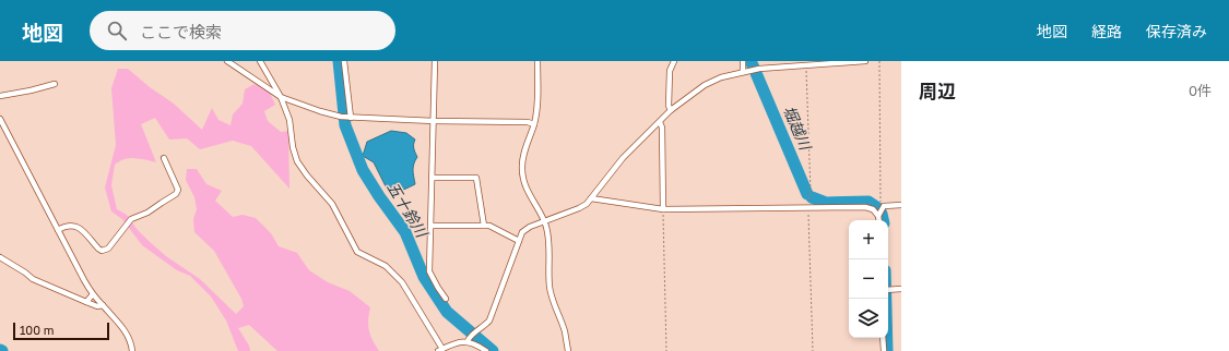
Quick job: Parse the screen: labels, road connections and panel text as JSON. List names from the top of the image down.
{
  "water": ["堀越川", "五十鈴川"],
  "scale_bar": "100 m",
  "page": {
    "header": "地図",
    "search": "ここで検索",
    "nav": ["地図", "経路", "保存済み"],
    "heading": ["周辺", "0件"],
    "map_buttons": ["+", "−"],
    "scale": "100 m"
  }
}
